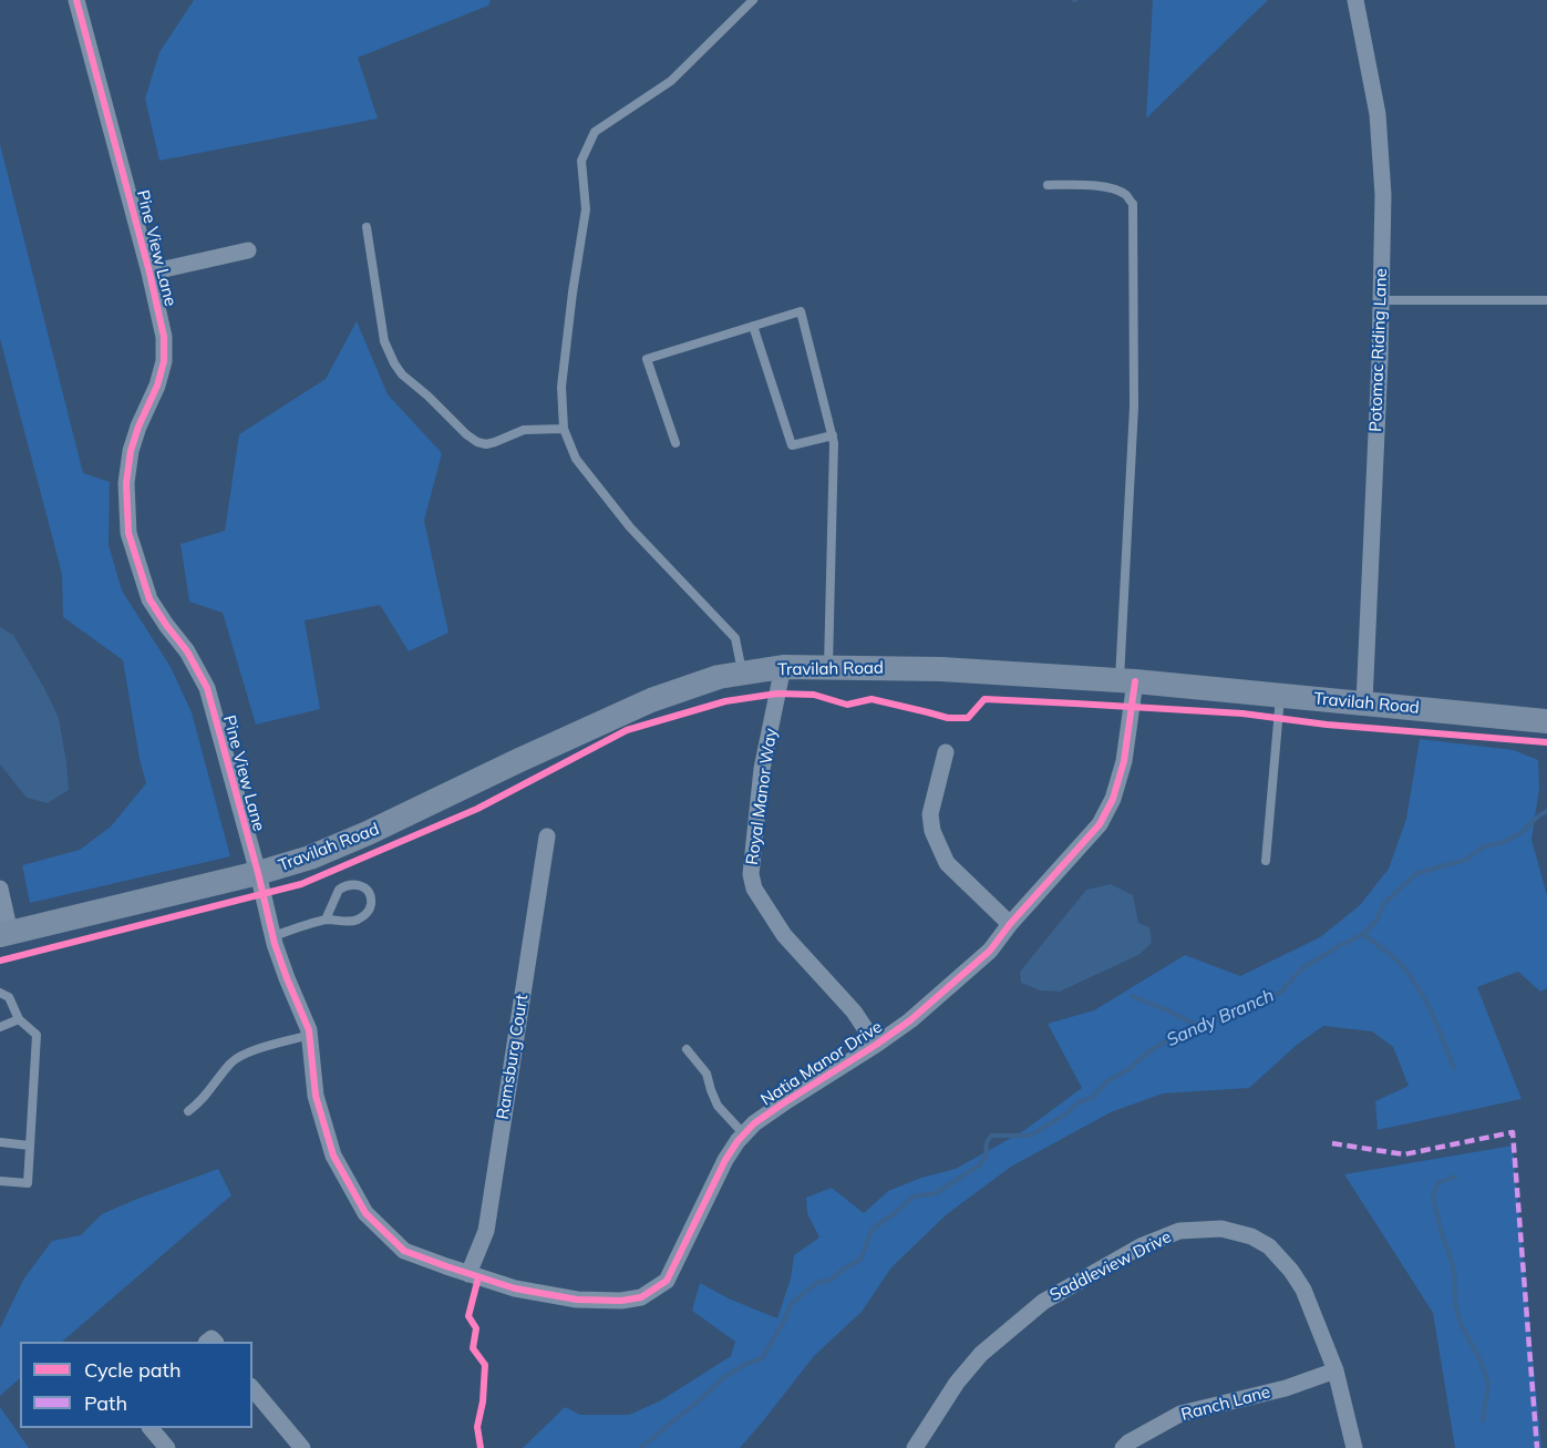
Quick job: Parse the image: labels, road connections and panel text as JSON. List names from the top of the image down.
{
  "streets": {
    "main road": ["Travilah Road"],
    "street": [
      "Pine View Lane",
      "Potomac Riding Lane",
      "Royal Manor Way",
      "Ramsburg Court",
      "Natia Manor Drive",
      "Saddleview Drive",
      "Ranch Lane"
    ]
  },
  "crossings": [
    ["Pine View Lane", "Travilah Road"],
    ["Pine View Lane", "Natia Manor Drive"],
    ["Potomac Riding Lane", "Travilah Road"],
    ["Travilah Road", "Royal Manor Way"],
    ["Travilah Road", "Natia Manor Drive"],
    ["Royal Manor Way", "Natia Manor Drive"],
    ["Ramsburg Court", "Natia Manor Drive"],
    ["Saddleview Drive", "Ranch Lane"]
  ],
  "water": ["Sandy Branch"],
  "legend": ["Cycle path", "Path"]
}
